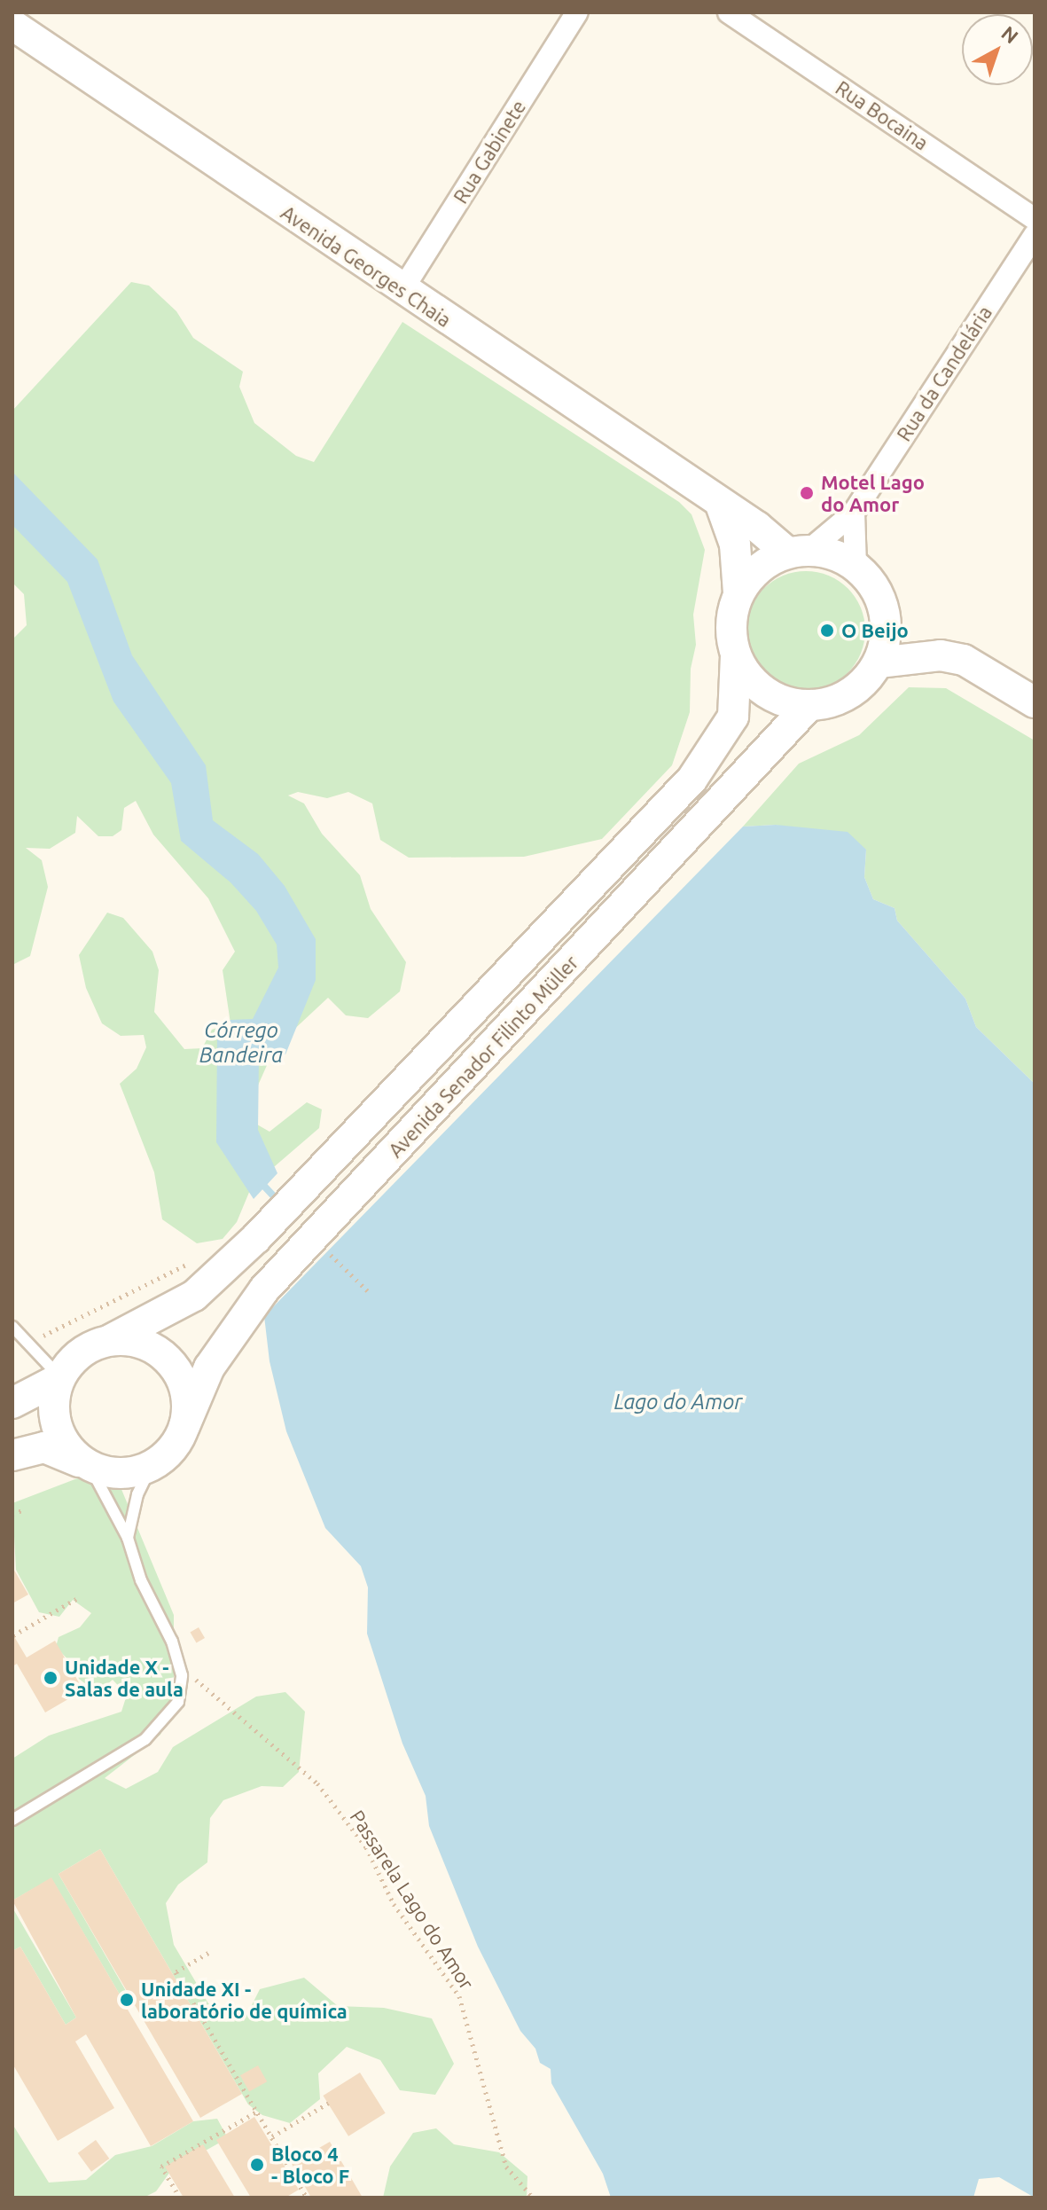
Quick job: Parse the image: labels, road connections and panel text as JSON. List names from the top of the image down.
{
  "streets": {
    "main road": ["Avenida Georges Chaia", "Avenida Senador Filinto Müller"],
    "street": ["Rua Bocaina", "Rua Gabinete", "Rua da Candelária"],
    "path": ["Passarela Lago do Amor"]
  },
  "crossings": [
    ["Rua Gabinete", "Avenida Georges Chaia"],
    ["Avenida Georges Chaia", "Rua da Candelária"],
    ["Avenida Georges Chaia", "Avenida Senador Filinto Müller"],
    ["Rua da Candelária", "Avenida Senador Filinto Müller"]
  ],
  "water": ["Córrego Bandeira", "Lago do Amor"],
  "places": [
    "Motel Lago do Amor",
    "O Beijo",
    "Unidade X - Salas de aula",
    "Unidade XI - laboratório de química",
    "Bloco 4 - Bloco F"
  ],
  "north": "top right"
}
